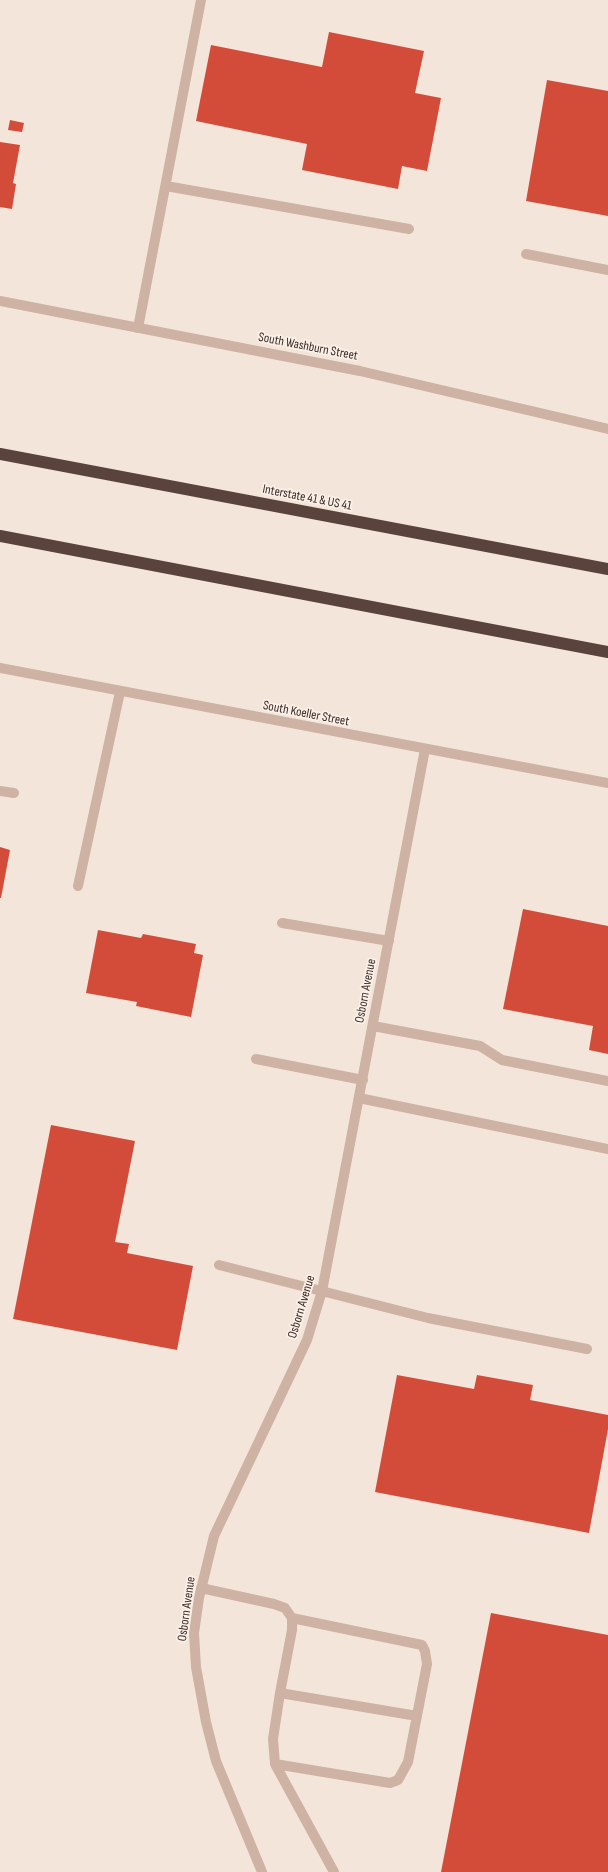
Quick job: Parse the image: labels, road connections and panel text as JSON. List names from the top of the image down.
{
  "streets": {
    "highway": ["Interstate 41 & US 41"],
    "street": ["South Washburn Street", "South Koeller Street", "Osborn Avenue"]
  },
  "crossings": [
    ["South Koeller Street", "Osborn Avenue"]
  ]
}
